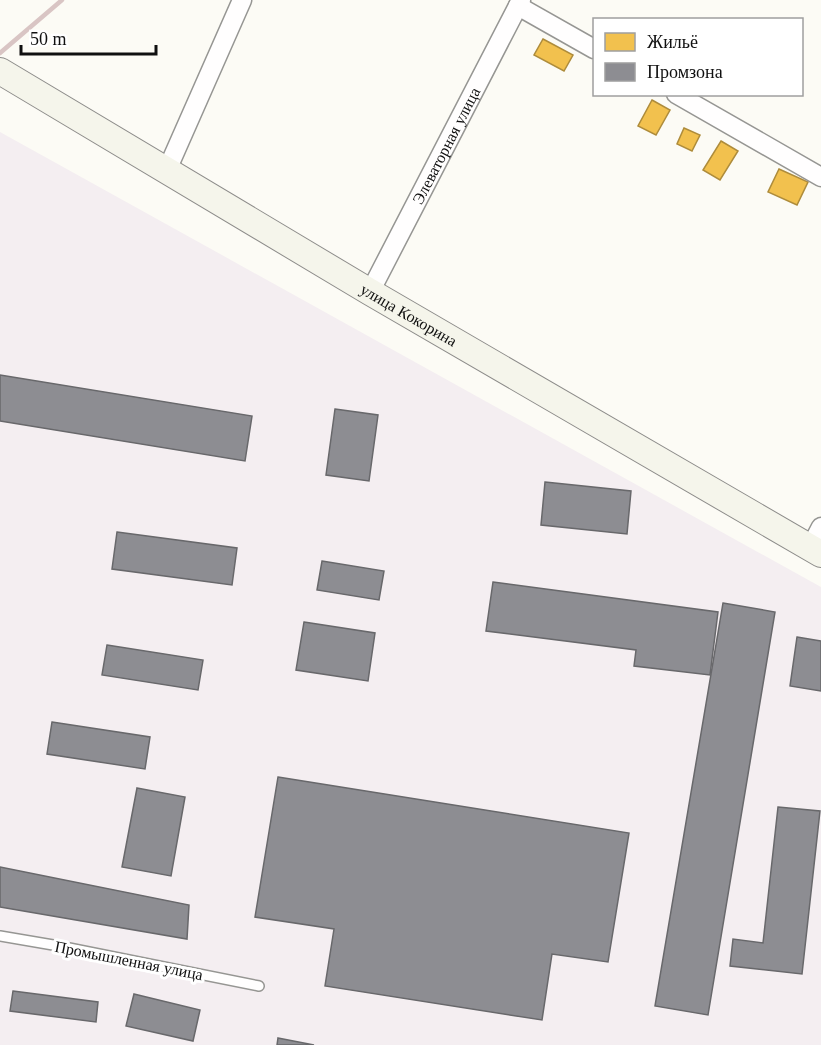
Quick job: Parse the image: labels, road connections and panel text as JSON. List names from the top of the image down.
{
  "streets": {
    "main road": ["улица Кокорина"],
    "street": ["Элеваторная улица"],
    "lane": ["Промышленная улица"]
  },
  "crossings": [
    ["Элеваторная улица", "улица Кокорина"]
  ],
  "legend": ["Жильё", "Промзона"],
  "scale_bar": "50 m"
}
